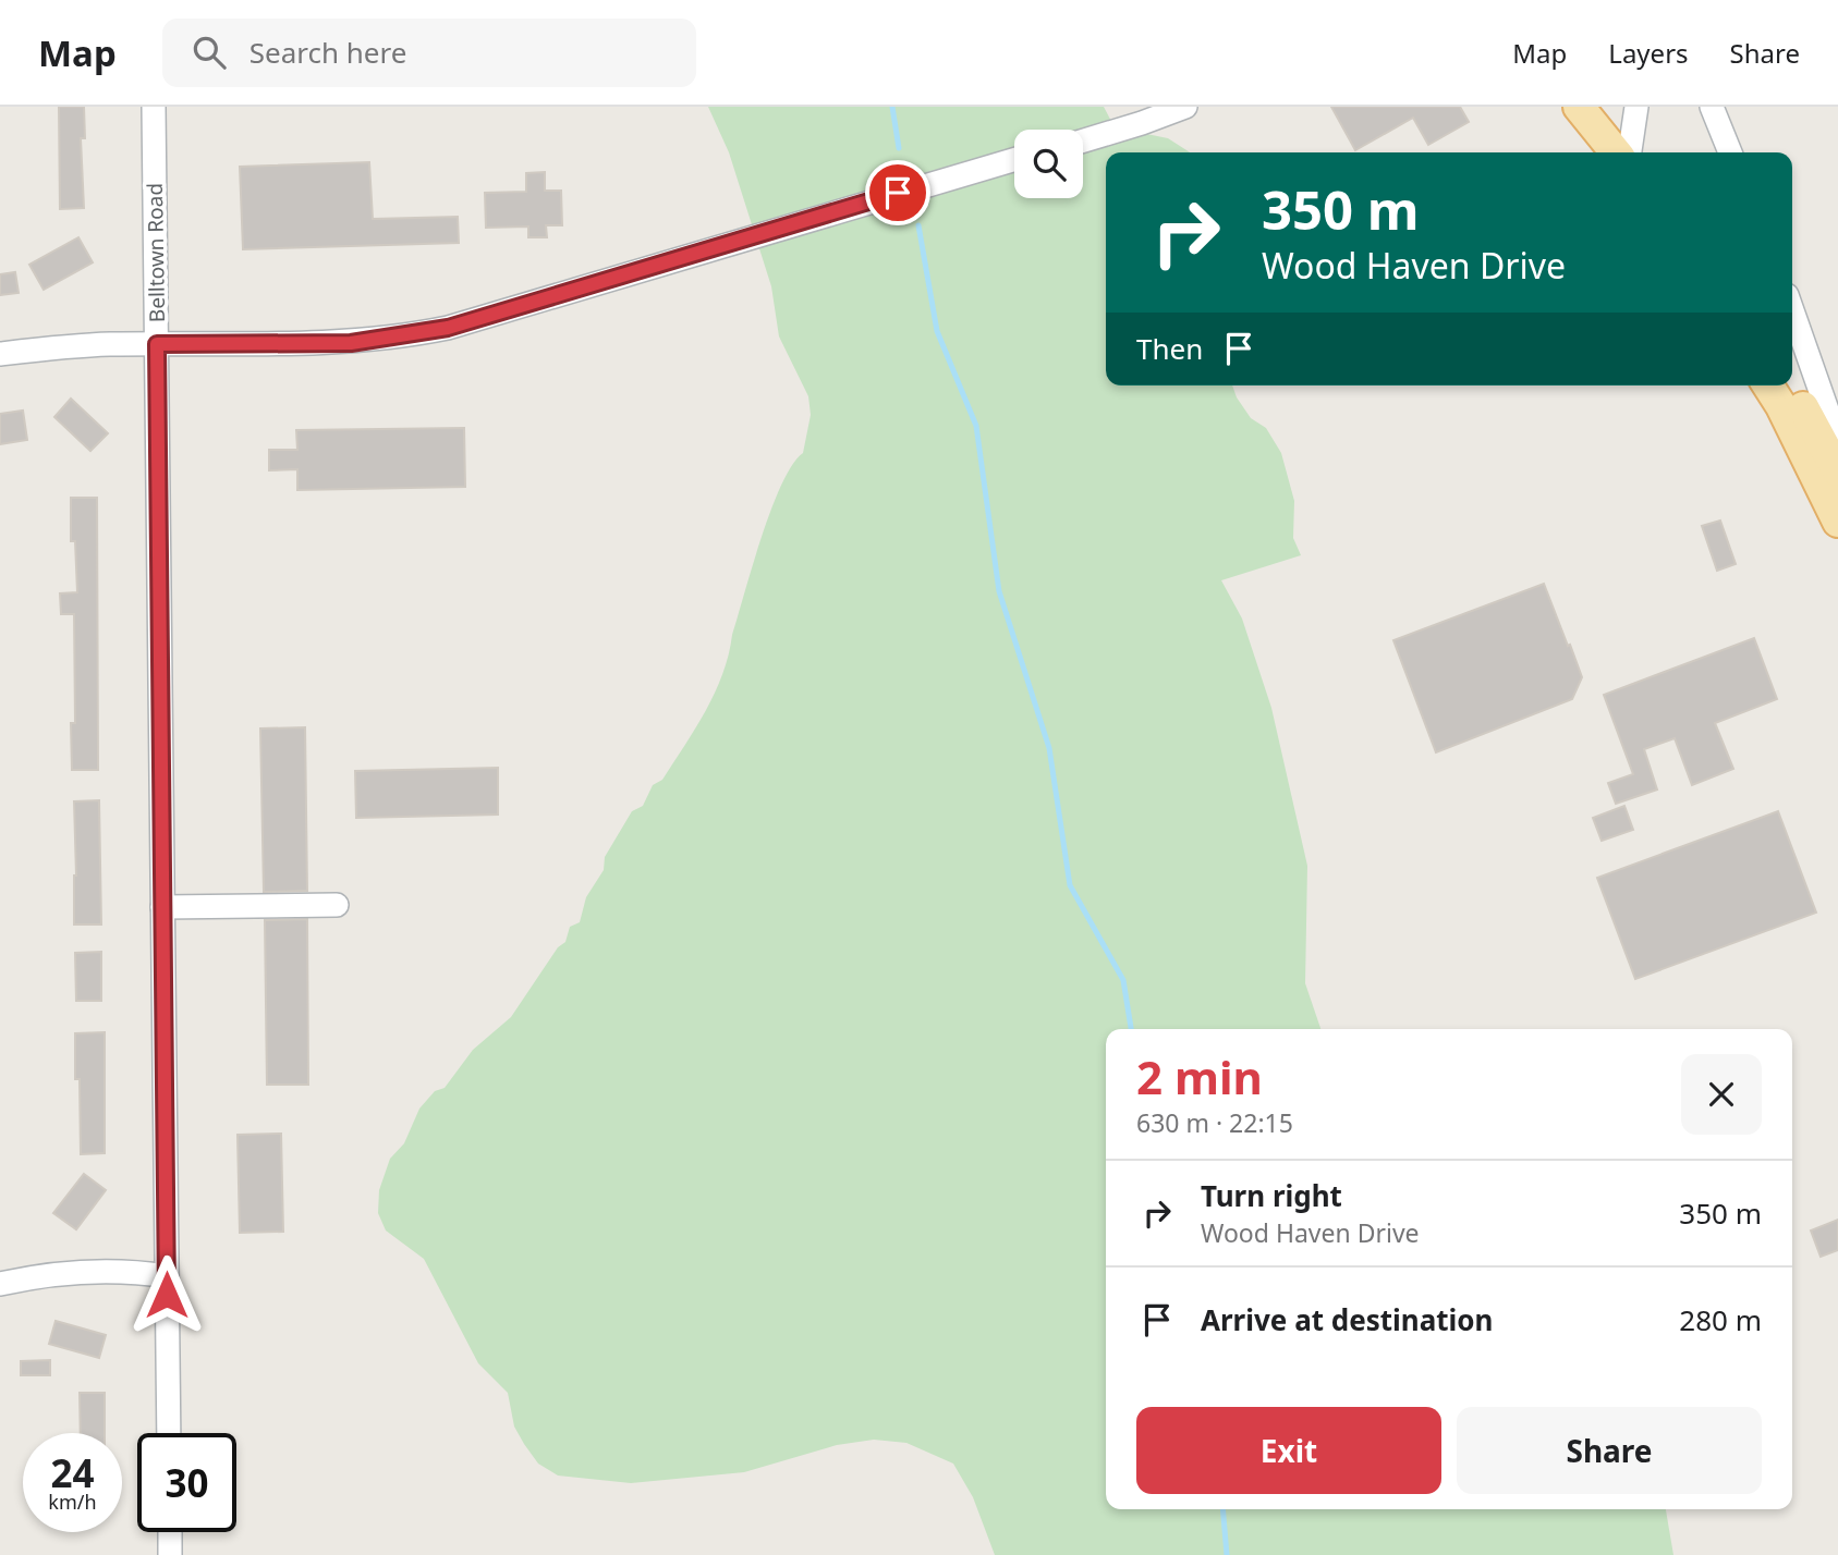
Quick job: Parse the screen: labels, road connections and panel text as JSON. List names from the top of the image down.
{
  "streets": {
    "street": ["Belltown Road"]
  },
  "page": {
    "header": "Map",
    "search": "Search here",
    "nav": ["Map", "Layers", "Share"],
    "turn": ["350 m", "Wood Haven Drive"],
    "then": "Then",
    "heading": ["2 min", "630 m · 22:15"],
    "list": [
      {
        "name": "Turn right",
        "note": "Wood Haven Drive",
        "value": "350 m"
      },
      {
        "name": "Arrive at destination",
        "value": "280 m"
      }
    ],
    "buttons": ["Exit", "Share"],
    "speed": "24 km/h",
    "limit": "30"
  }
}
